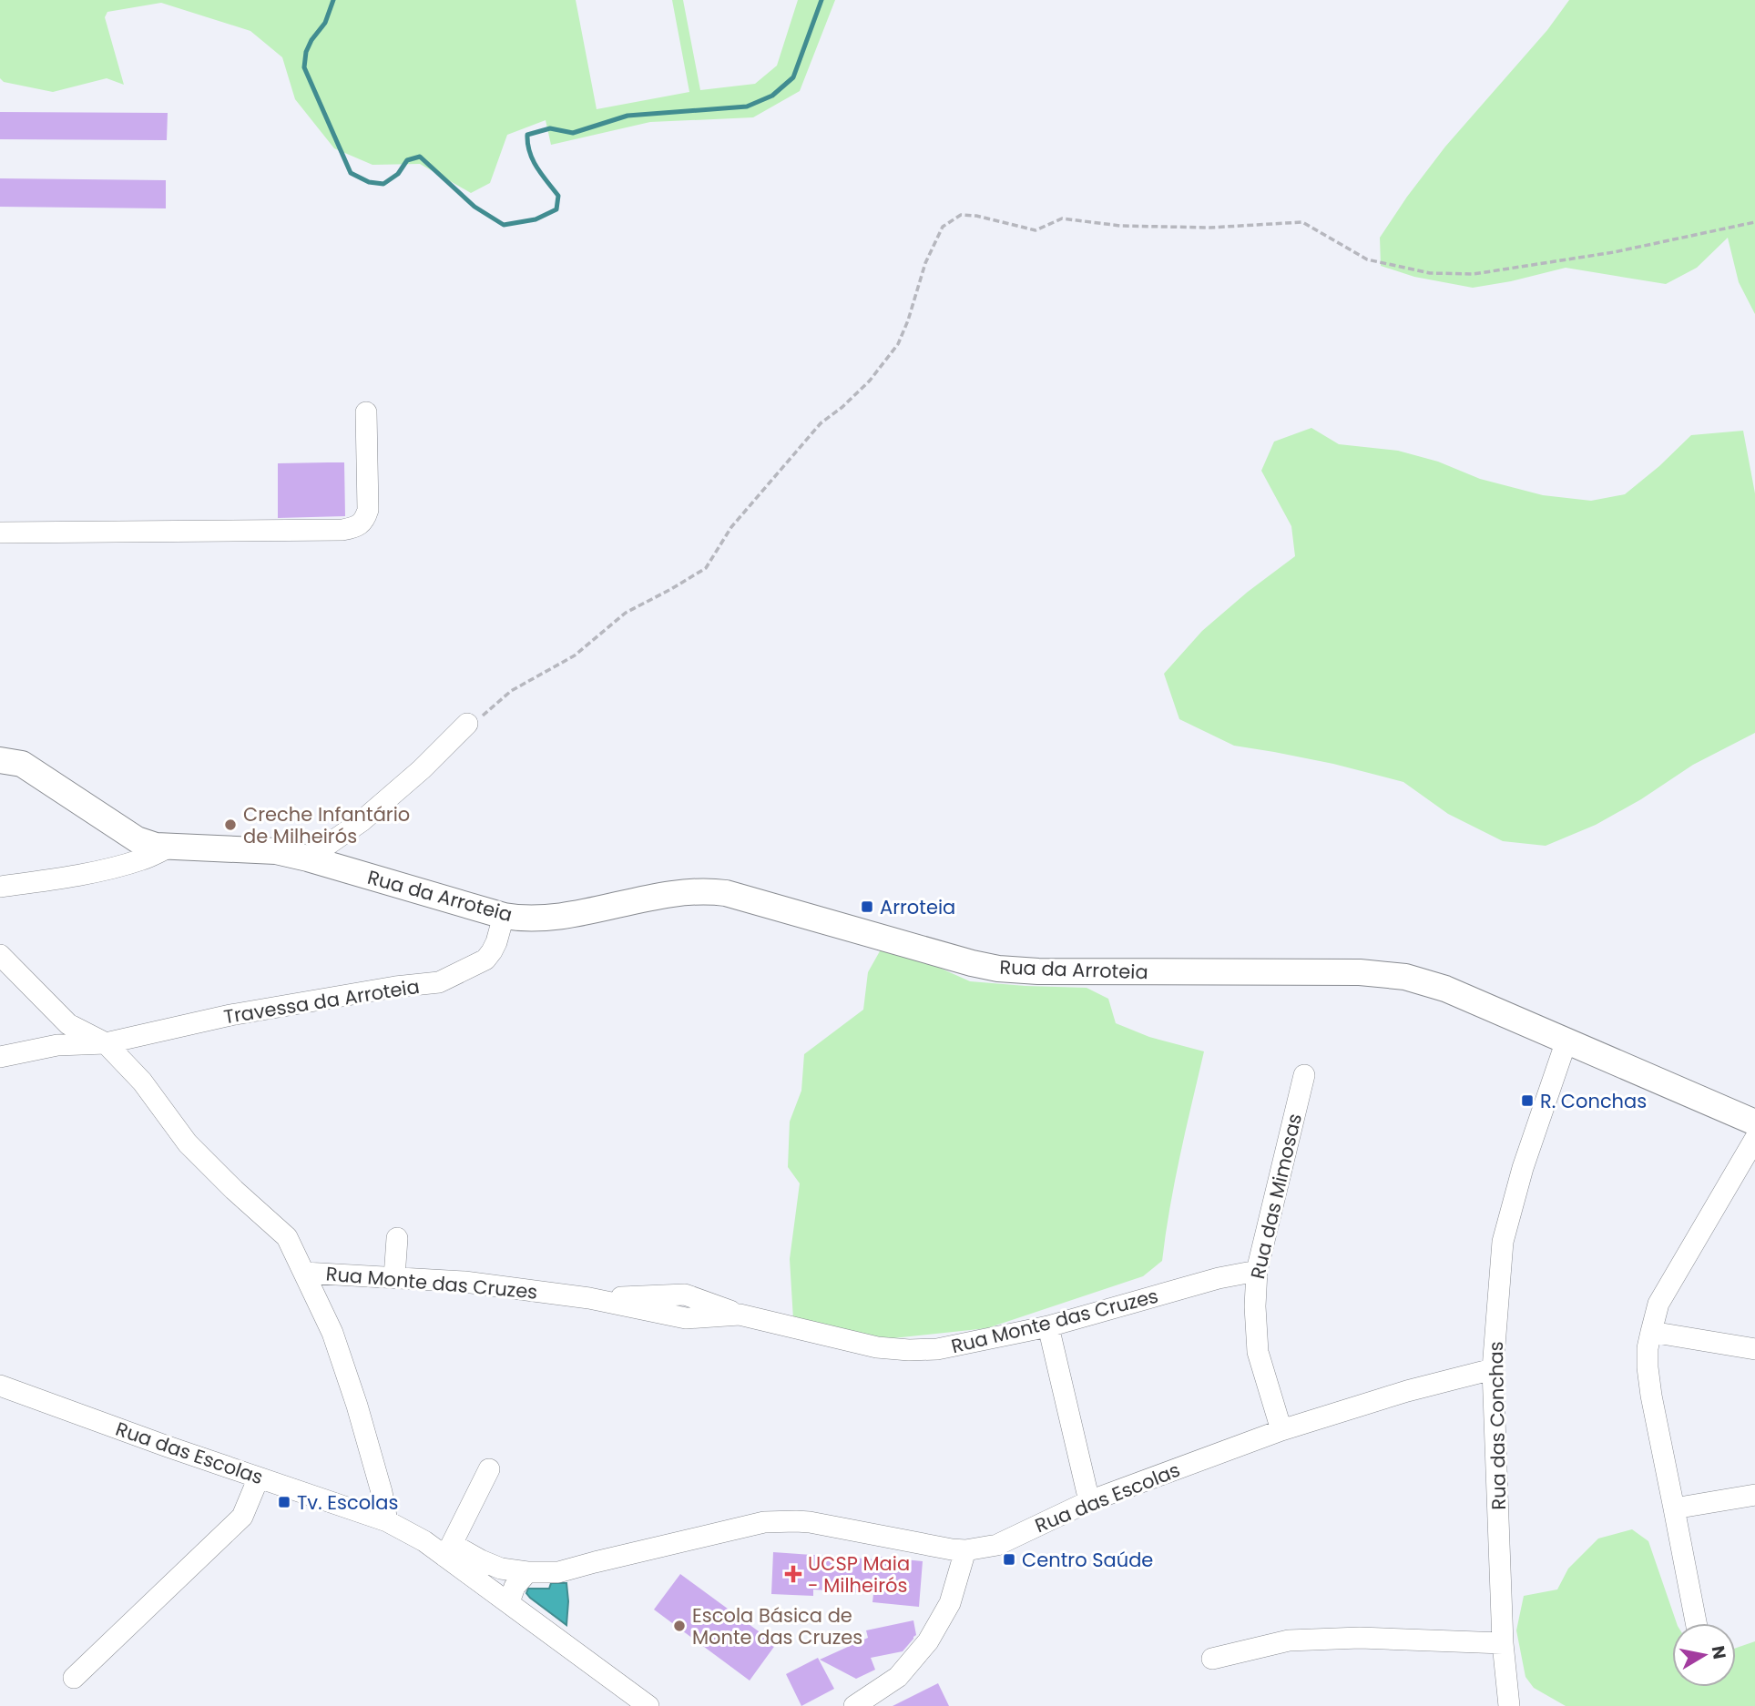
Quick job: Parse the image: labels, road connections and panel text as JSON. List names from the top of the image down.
{
  "streets": {
    "main road": ["Rua da Arroteia"],
    "street": [
      "Travessa da Arroteia",
      "Rua das Mimosas",
      "Rua Monte das Cruzes",
      "Rua das Conchas",
      "Rua das Escolas"
    ]
  },
  "crossings": [
    ["Rua da Arroteia", "Travessa da Arroteia"],
    ["Rua da Arroteia", "Rua das Conchas"],
    ["Travessa da Arroteia", "Rua Monte das Cruzes"],
    ["Rua das Mimosas", "Rua Monte das Cruzes"],
    ["Rua das Mimosas", "Rua das Escolas"],
    ["Rua das Conchas", "Rua das Escolas"]
  ],
  "places": {
    "other": ["Creche Infantário de Milheirós", "Escola Básica de Monte das Cruzes"],
    "transit": [
      "Arroteia",
      "R. Conchas",
      "Tv. Escolas",
      "Centro Saúde"
    ],
    "health": ["UCSP Maia - Milheirós"]
  },
  "north": "right"
}
